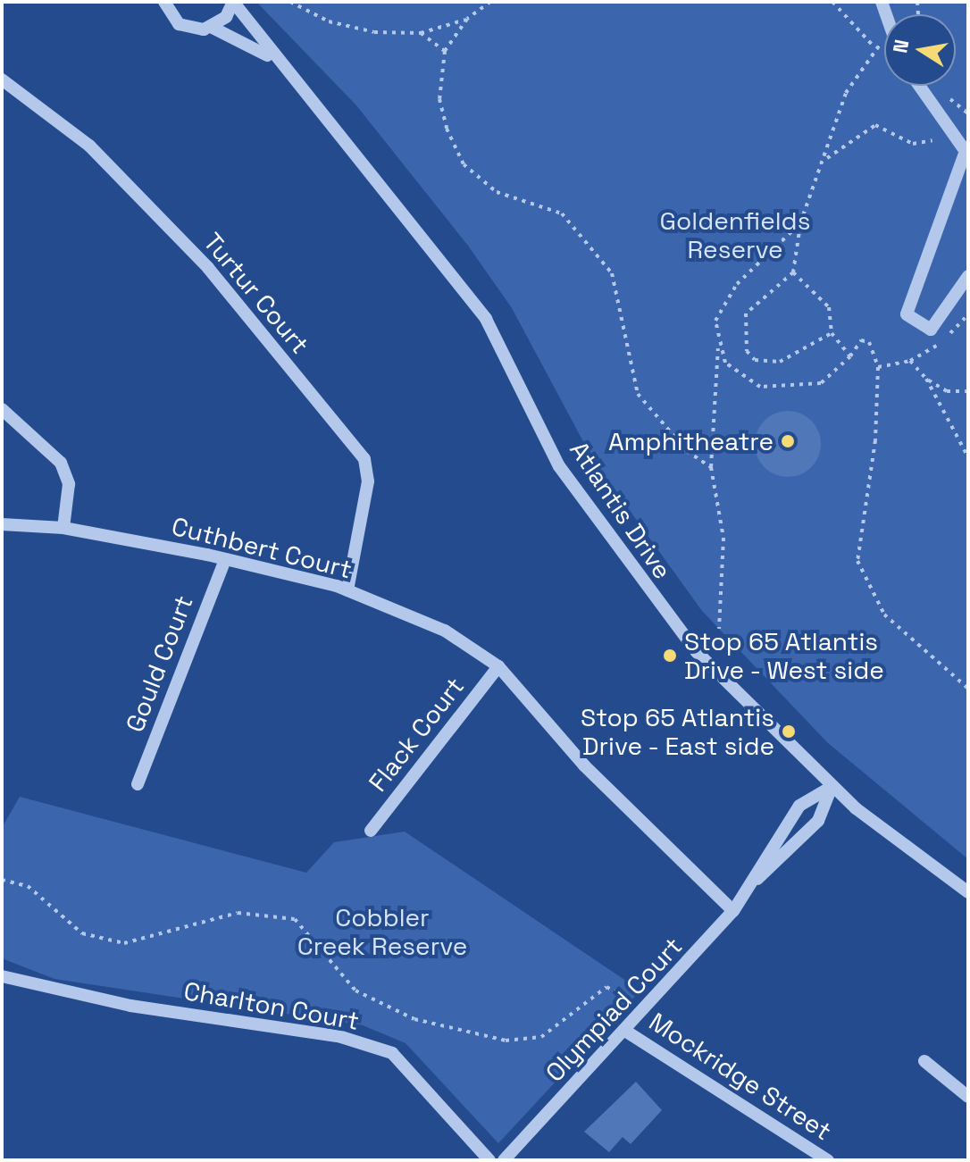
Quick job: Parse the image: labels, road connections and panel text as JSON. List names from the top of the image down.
{
  "streets": {
    "street": [
      "Turtur Court",
      "Atlantis Drive",
      "Cuthbert Court",
      "Gould Court",
      "Flack Court",
      "Charlton Court",
      "Olympiad Court",
      "Mockridge Street"
    ]
  },
  "crossings": [
    ["Turtur Court", "Cuthbert Court"],
    ["Atlantis Drive", "Olympiad Court"],
    ["Cuthbert Court", "Gould Court"],
    ["Cuthbert Court", "Flack Court"],
    ["Cuthbert Court", "Olympiad Court"],
    ["Olympiad Court", "Mockridge Street"]
  ],
  "parks": ["Goldenfields Reserve", "Cobbler Creek Reserve"],
  "places": ["Amphitheatre", "Stop 65 Atlantis Drive - West side", "Stop 65 Atlantis Drive - East side"],
  "north": "left"
}
